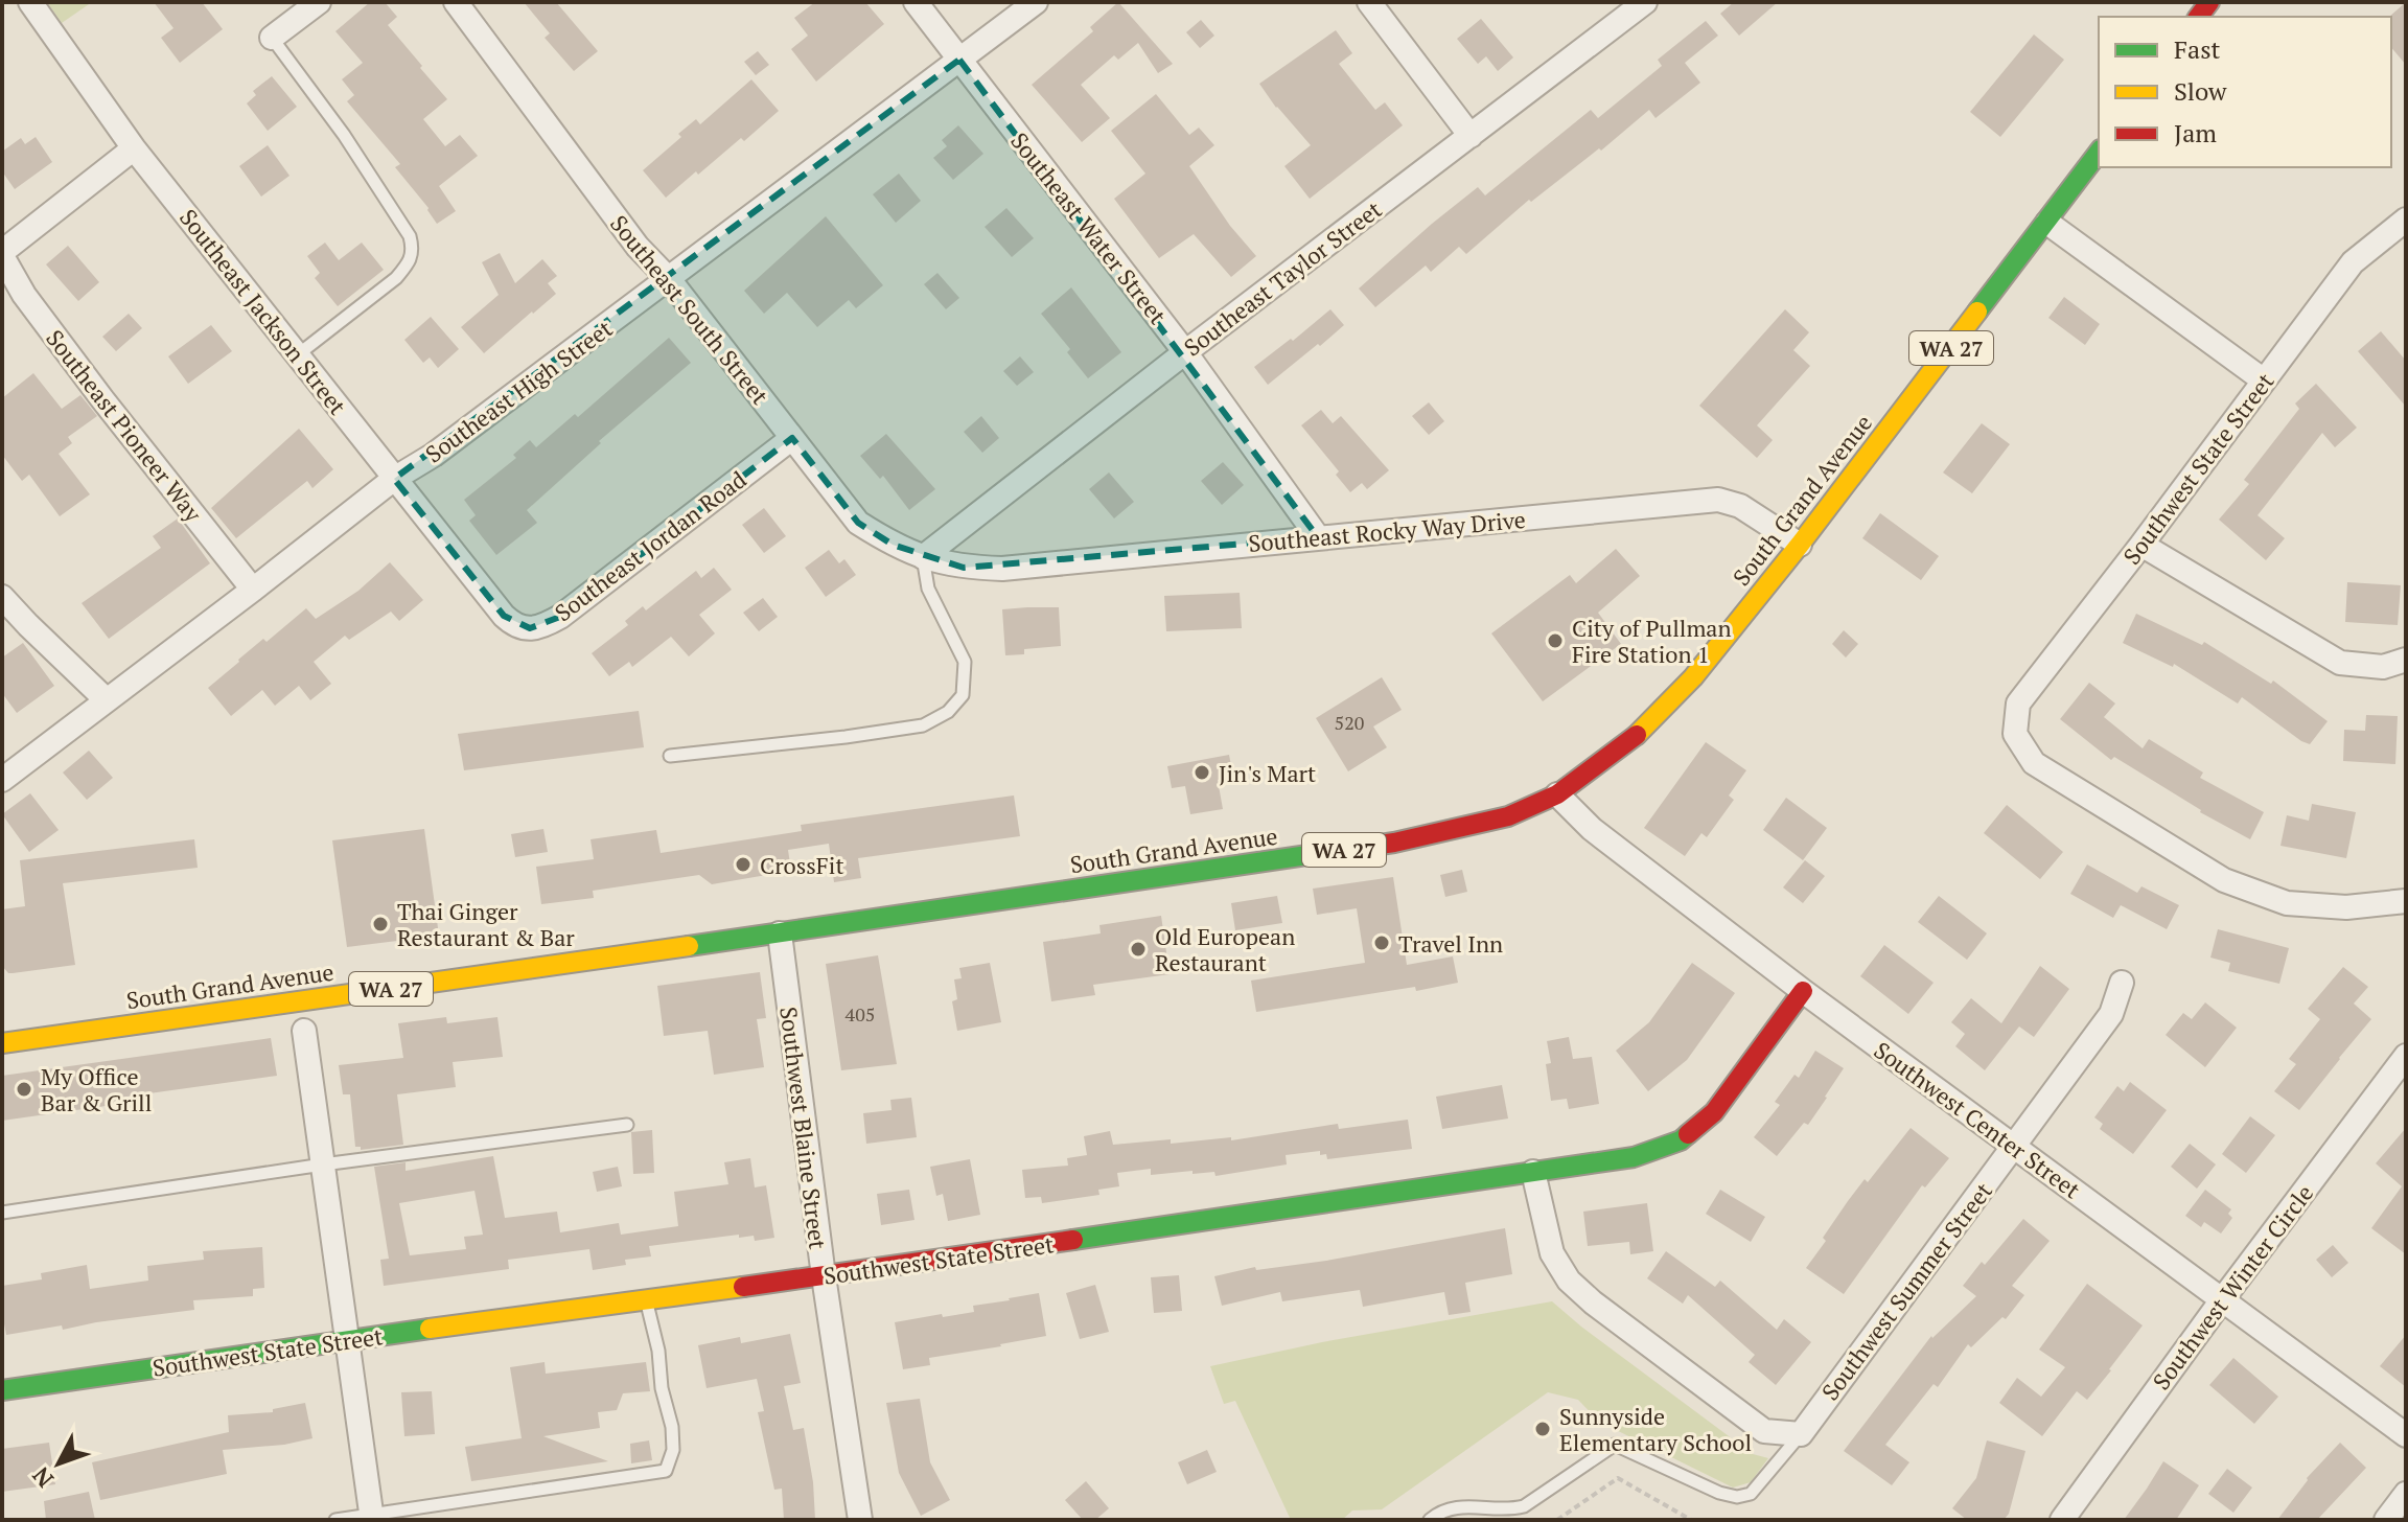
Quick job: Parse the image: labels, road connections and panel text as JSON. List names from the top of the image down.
{
  "streets": {
    "main road": ["WA 27", "Southwest State Street", "South Grand Avenue"],
    "street": [
      "Southeast Water Street",
      "Southeast Taylor Street",
      "Southeast South Street",
      "Southeast Jackson Street",
      "Southeast High Street",
      "Southeast Pioneer Way",
      "Southeast Rocky Way Drive",
      "Southeast Jordan Road",
      "Southwest Center Street",
      "Southwest Blaine Street",
      "Southwest Winter Circle",
      "Southwest Summer Street"
    ]
  },
  "crossings": [
    ["Southeast Water Street", "Southeast Taylor Street"],
    ["Southeast Water Street", "Southeast High Street"],
    ["Southeast Water Street", "Southeast Rocky Way Drive"],
    ["Southeast Taylor Street", "Southeast South Street"],
    ["Southeast South Street", "Southeast High Street"],
    ["Southeast South Street", "Southeast Rocky Way Drive"],
    ["Southeast South Street", "Southeast Jordan Road"],
    ["Southeast Jackson Street", "Southeast High Street"],
    ["Southeast Jackson Street", "Southeast Jordan Road"],
    ["Southeast High Street", "Southeast Pioneer Way"],
    ["Southwest State Street", "Southwest Center Street"],
    ["Southwest State Street", "Southwest Blaine Street"],
    ["South Grand Avenue", "Southeast Rocky Way Drive"],
    ["South Grand Avenue", "Southwest Center Street"],
    ["South Grand Avenue", "Southwest Blaine Street"],
    ["Southwest Center Street", "Southwest Winter Circle"],
    ["Southwest Center Street", "Southwest Summer Street"]
  ],
  "places": [
    "City of Pullman Fire Station 1",
    "Jin's Mart",
    "CrossFit",
    "Thai Ginger Restaurant & Bar",
    "Travel Inn",
    "Old European Restaurant",
    "My Office Bar & Grill",
    "Sunnyside Elementary School"
  ],
  "house_numbers": ["520", "405"],
  "legend": ["Fast", "Slow", "Jam"],
  "north": "bottom left"
}
